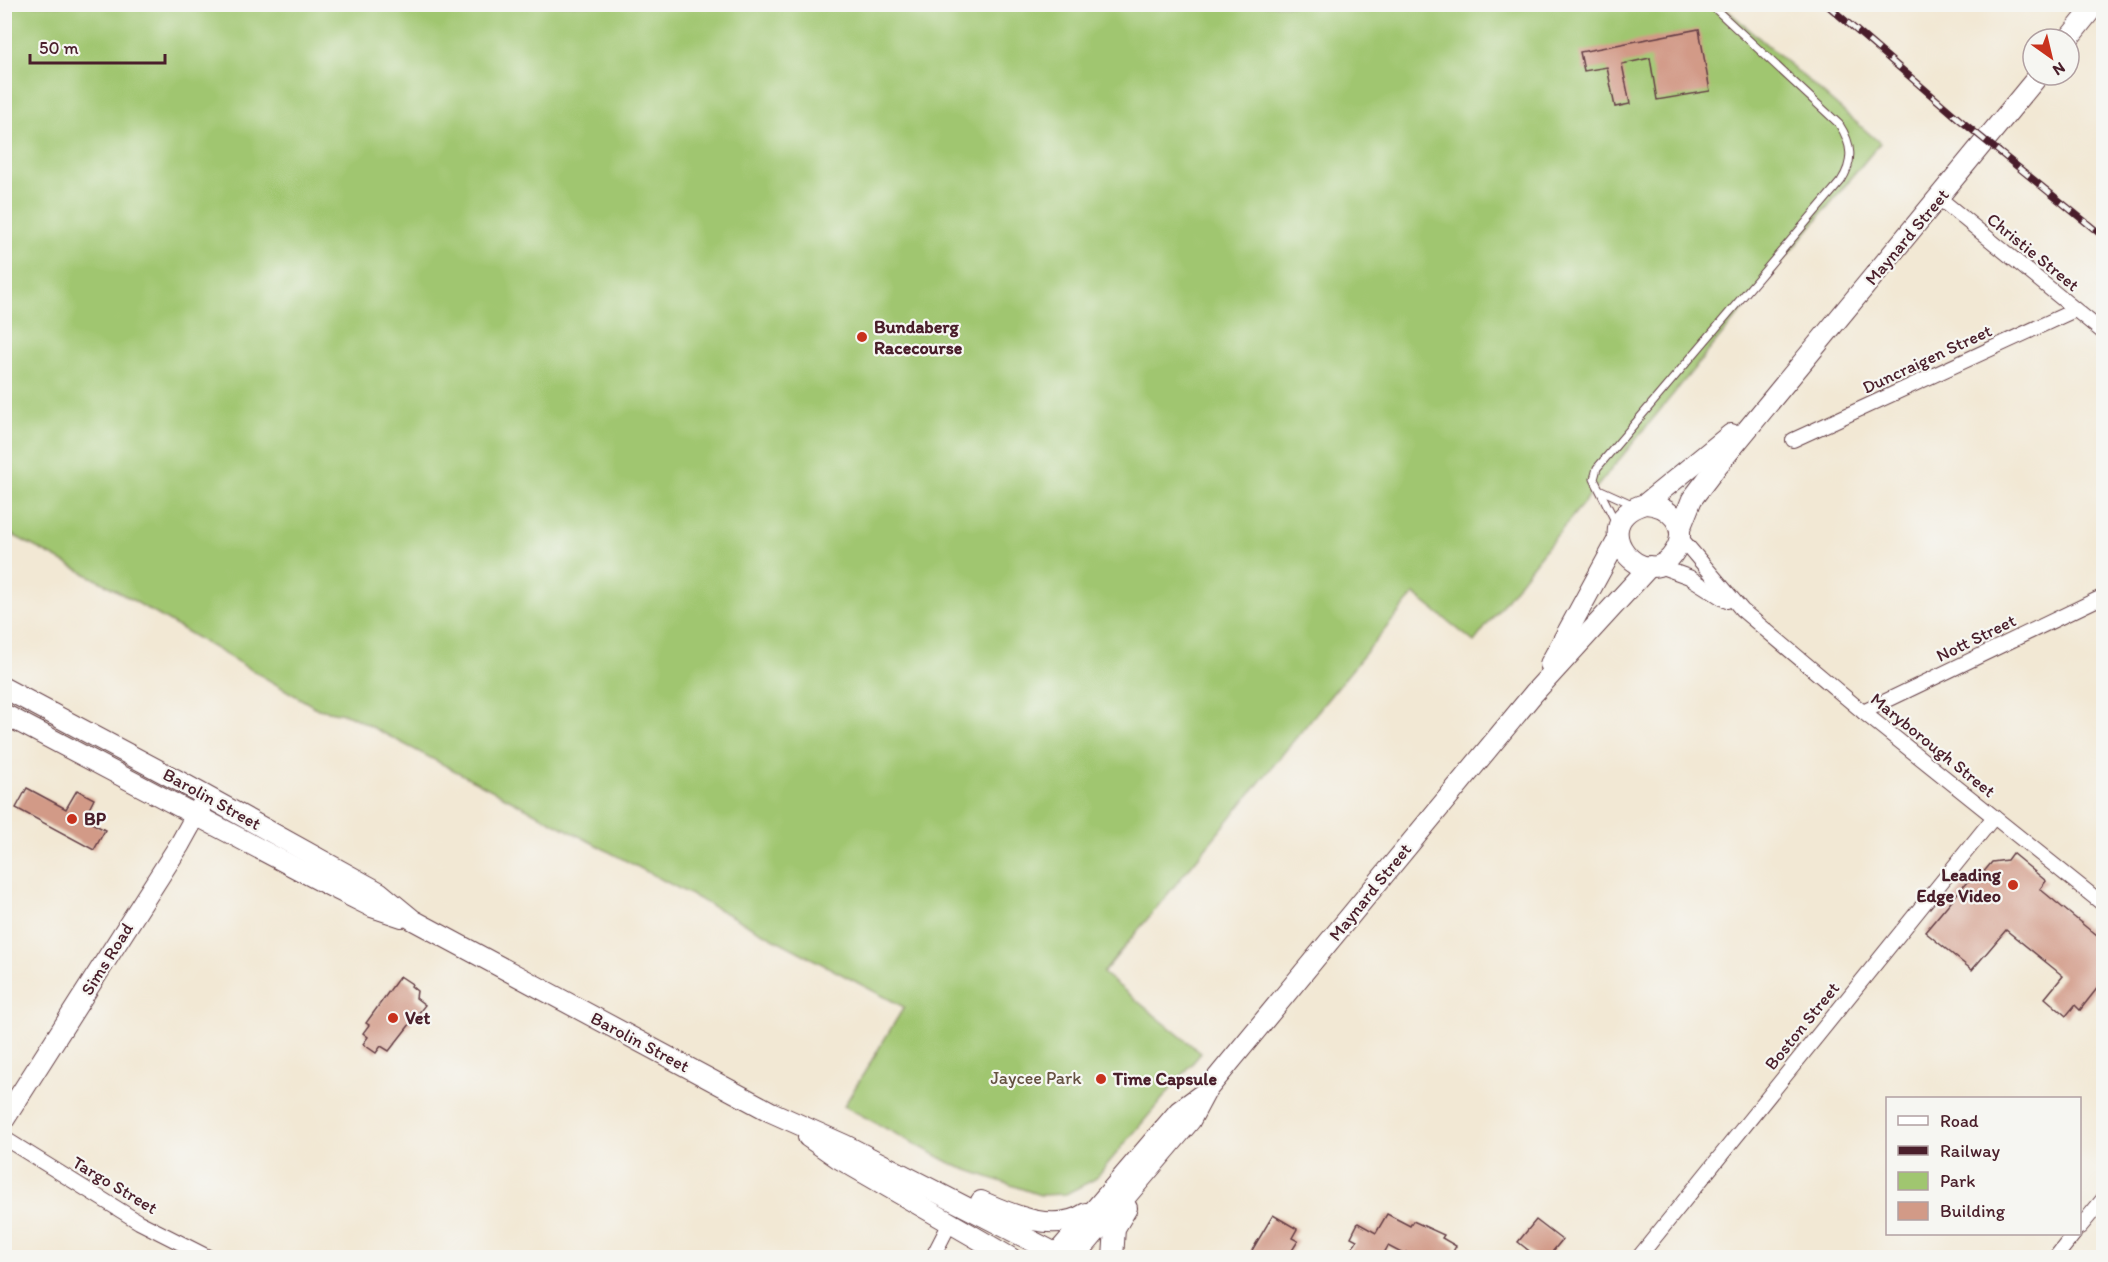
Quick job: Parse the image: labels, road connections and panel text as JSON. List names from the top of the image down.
{
  "streets": {
    "street": [
      "Maynard Street",
      "Christie Street",
      "Duncraigen Street",
      "Nott Street",
      "Maryborough Street",
      "Barolin Street",
      "Sims Road",
      "Boston Street",
      "Targo Street"
    ]
  },
  "crossings": [
    ["Maynard Street", "Christie Street"],
    ["Maynard Street", "Maryborough Street"],
    ["Maynard Street", "Barolin Street"],
    ["Christie Street", "Duncraigen Street"],
    ["Nott Street", "Maryborough Street"],
    ["Maryborough Street", "Boston Street"],
    ["Barolin Street", "Sims Road"]
  ],
  "parks": ["Jaycee Park"],
  "places": [
    "Bundaberg Racecourse",
    "BP",
    "Leading Edge Video",
    "Vet",
    "Time Capsule"
  ],
  "legend": [
    "Road",
    "Railway",
    "Park",
    "Building"
  ],
  "scale_bar": "50 m",
  "north": "bottom right"
}
